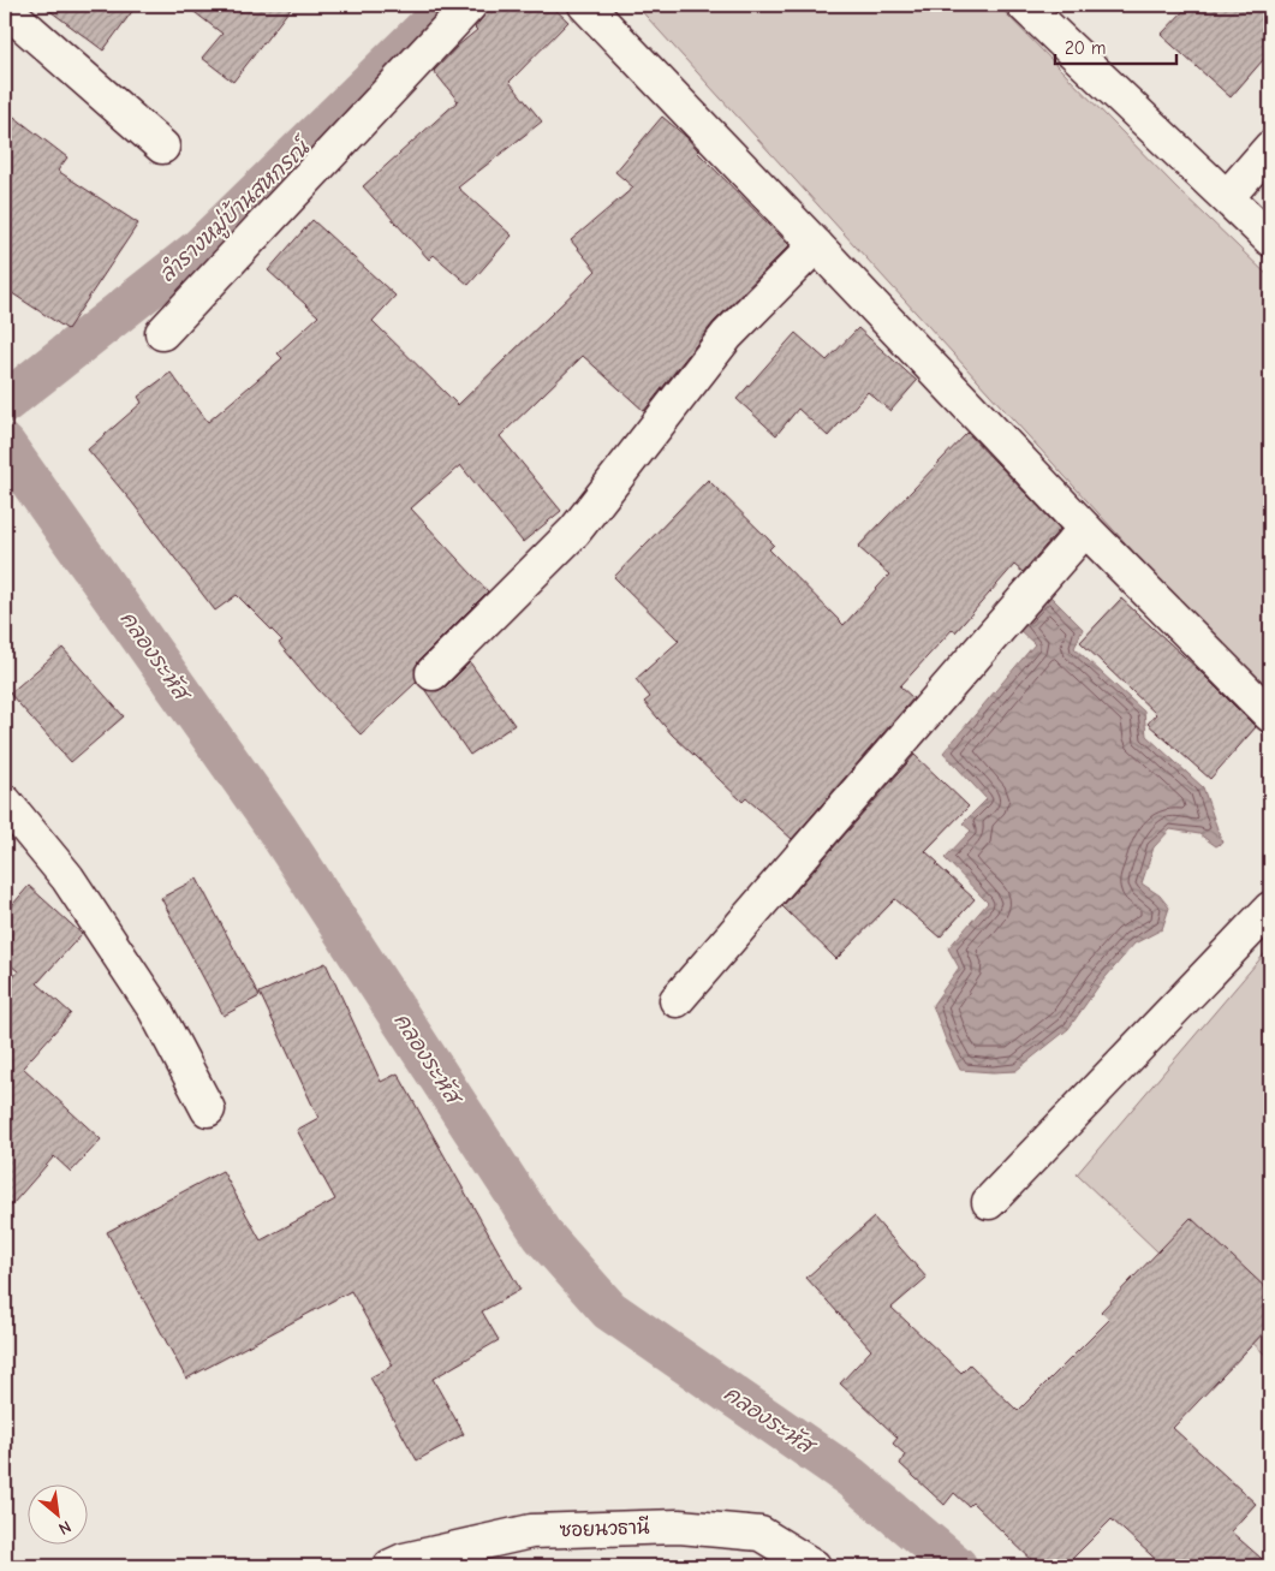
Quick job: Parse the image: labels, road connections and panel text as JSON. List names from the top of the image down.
{
  "streets": {
    "street": ["ซอยนวธานี"]
  },
  "water": ["ลำรางหมู่บ้านสหกรณ์", "คลองระหัส"],
  "scale_bar": "20 m",
  "north": "bottom right"
}
